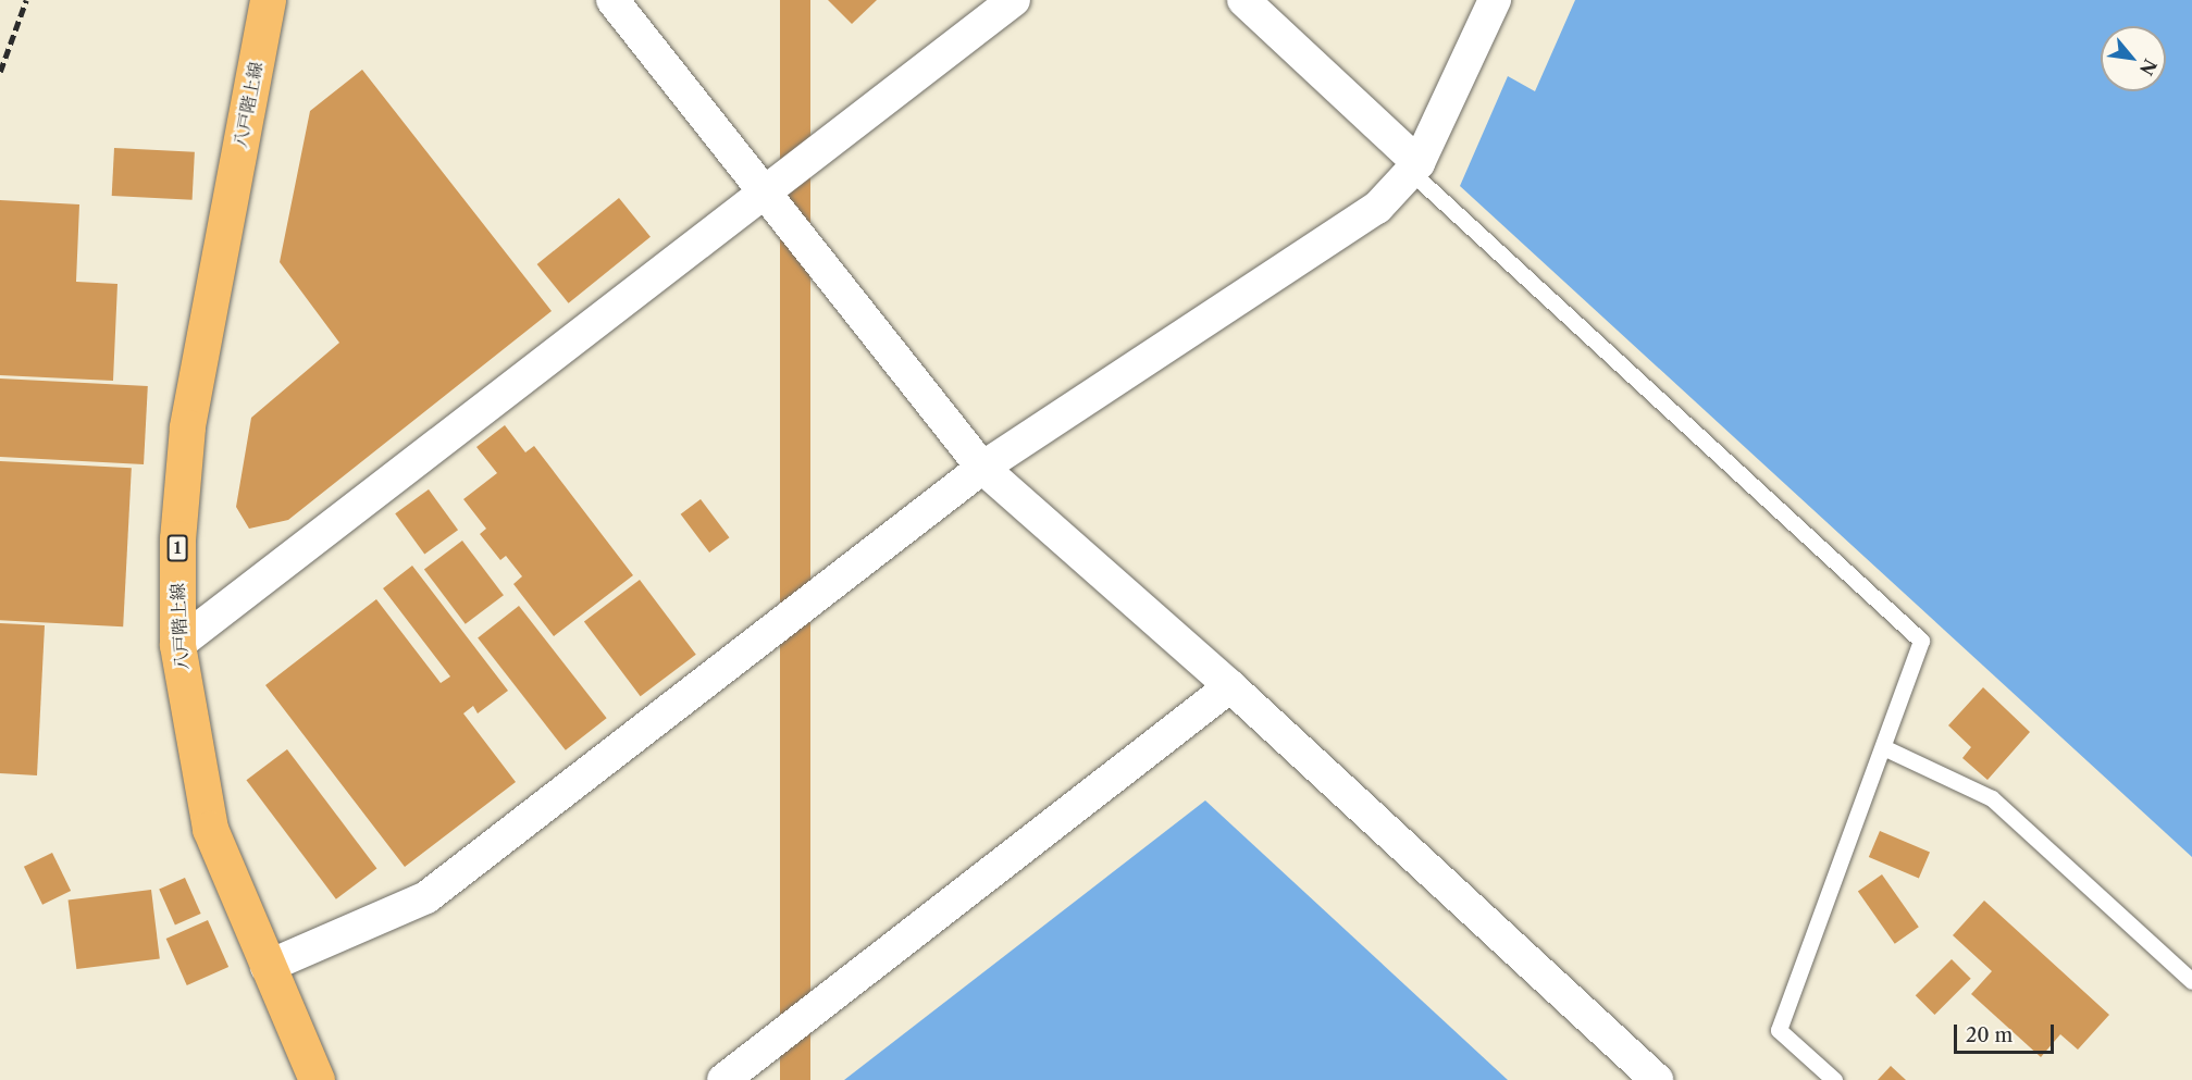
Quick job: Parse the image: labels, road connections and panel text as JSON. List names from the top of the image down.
{
  "streets": {
    "main road": ["八戸階上線", "1"]
  },
  "scale_bar": "20 m",
  "north": "bottom right"
}
